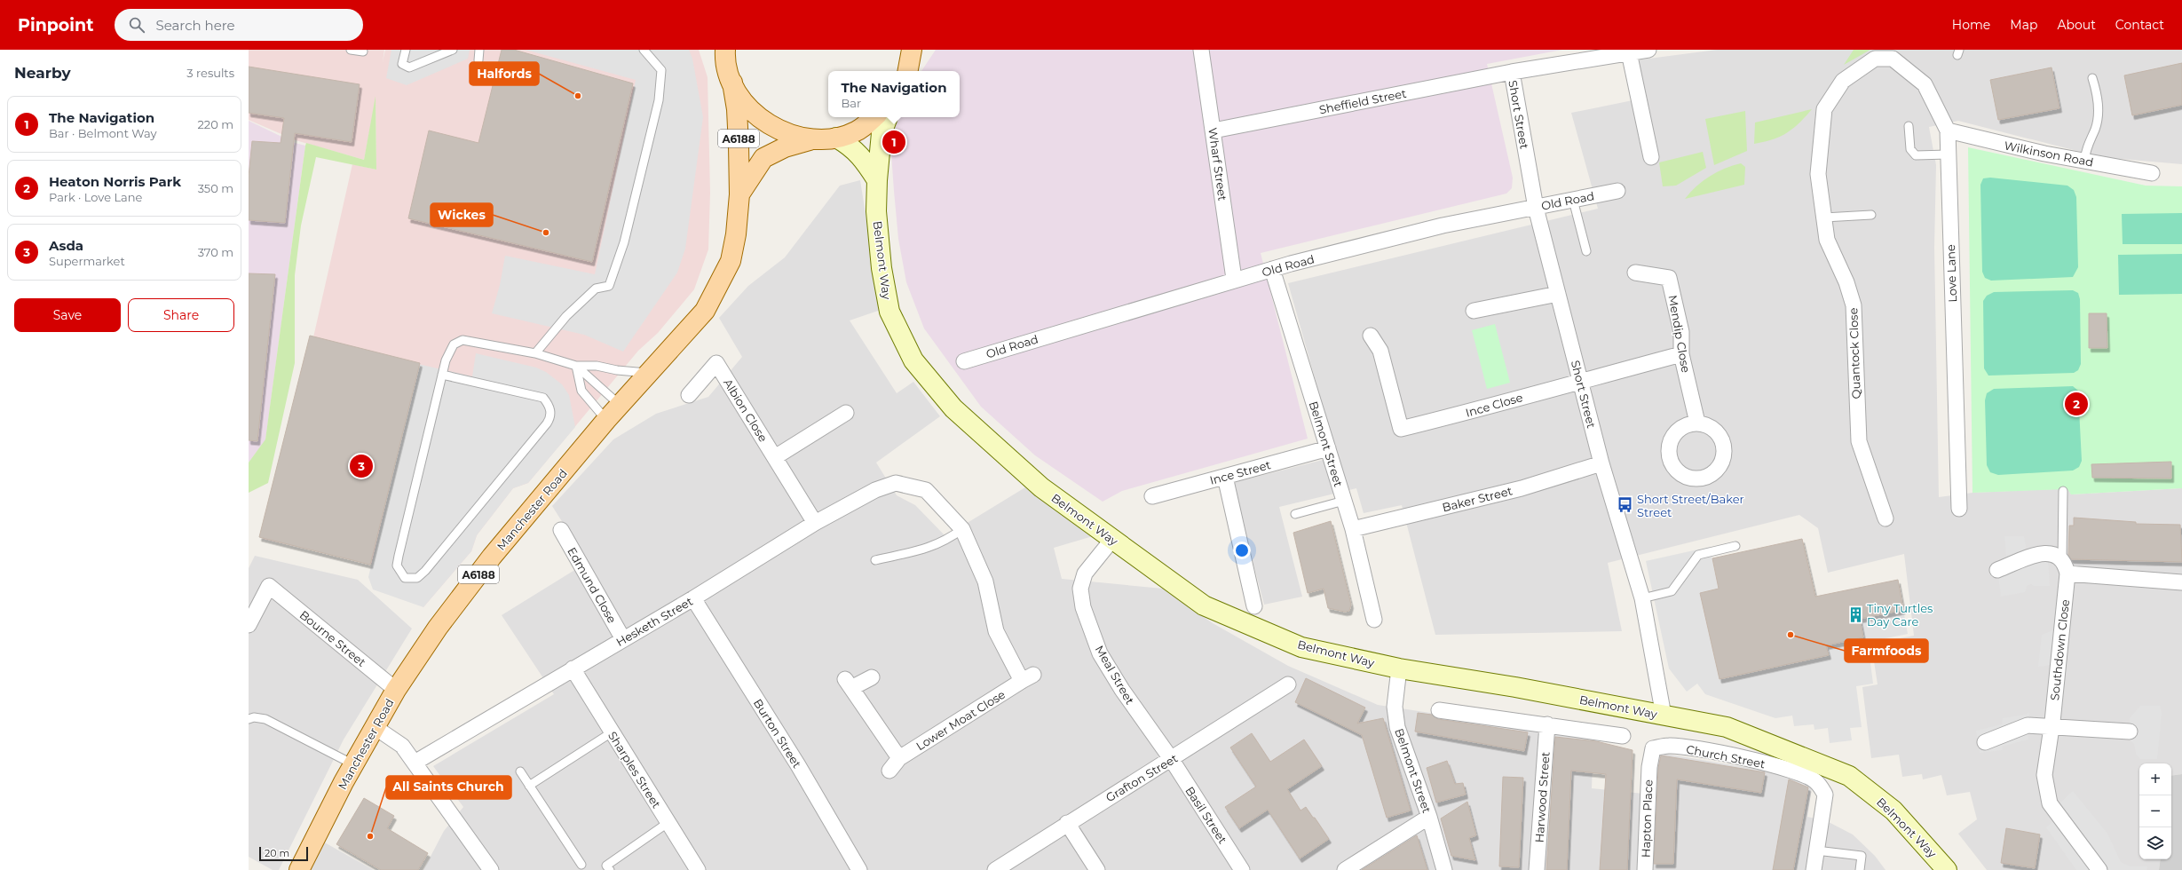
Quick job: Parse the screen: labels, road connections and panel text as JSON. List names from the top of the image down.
{
  "streets": {
    "main road": ["A6188", "Manchester Road"],
    "street": [
      "Sheffield Street",
      "Short Street",
      "Wilkinson Road",
      "Wharf Street",
      "Old Road",
      "Belmont Way",
      "Love Lane",
      "Mendip Close",
      "Quantock Close",
      "Ince Close",
      "Albion Close",
      "Belmont Street",
      "Ince Street",
      "Baker Street",
      "Edmund Close",
      "Hesketh Street",
      "Bourne Street",
      "Southdown Close",
      "Meal Street",
      "Lower Moat Close",
      "Burton Street",
      "Church Street",
      "Sharples Street",
      "Grafton Street",
      "Harwood Street",
      "Basil Street",
      "Hapton Place"
    ]
  },
  "crossings": [
    ["Sheffield Street", "Short Street"],
    ["Sheffield Street", "Wharf Street"],
    ["Short Street", "Old Road"],
    ["Short Street", "Belmont Way"],
    ["Short Street", "Ince Close"],
    ["Short Street", "Baker Street"],
    ["Wilkinson Road", "Love Lane"],
    ["Wharf Street", "Old Road"],
    ["Old Road", "Belmont Street"],
    ["Belmont Way", "Belmont Street"],
    ["Love Lane", "Quantock Close"],
    ["Mendip Close", "Ince Close"],
    ["Albion Close", "Hesketh Street"],
    ["Belmont Street", "Ince Street"],
    ["Belmont Street", "Baker Street"],
    ["Manchester Road", "Bourne Street"],
    ["Edmund Close", "Hesketh Street"],
    ["Hesketh Street", "Lower Moat Close"],
    ["Hesketh Street", "Burton Street"],
    ["Hesketh Street", "Sharples Street"],
    ["Meal Street", "Grafton Street"],
    ["Meal Street", "Basil Street"],
    ["Church Street", "Hapton Place"],
    ["Grafton Street", "Basil Street"]
  ],
  "places": {
    "other": [
      "Halfords",
      "Wickes",
      "Farmfoods",
      "All Saints Church"
    ],
    "bus stop": ["Short Street/Baker Street"],
    "building": ["Tiny Turtles Day Care"]
  },
  "scale_bar": "20 m",
  "page": {
    "header": "Pinpoint",
    "search": "Search here",
    "nav": [
      "Home",
      "Map",
      "About",
      "Contact"
    ],
    "heading": ["Nearby", "3 results"],
    "popup": ["The Navigation", "Bar"],
    "list": [
      {
        "mark": "1",
        "name": "The Navigation",
        "note": "Bar · Belmont Way",
        "value": "220 m"
      },
      {
        "mark": "2",
        "name": "Heaton Norris Park",
        "note": "Park · Love Lane",
        "value": "350 m"
      },
      {
        "mark": "3",
        "name": "Asda",
        "note": "Supermarket",
        "value": "370 m"
      }
    ],
    "pins": ["1", "2", "3"],
    "buttons": ["Save", "Share"],
    "map_buttons": ["+", "−"],
    "scale": "20 m"
  }
}
